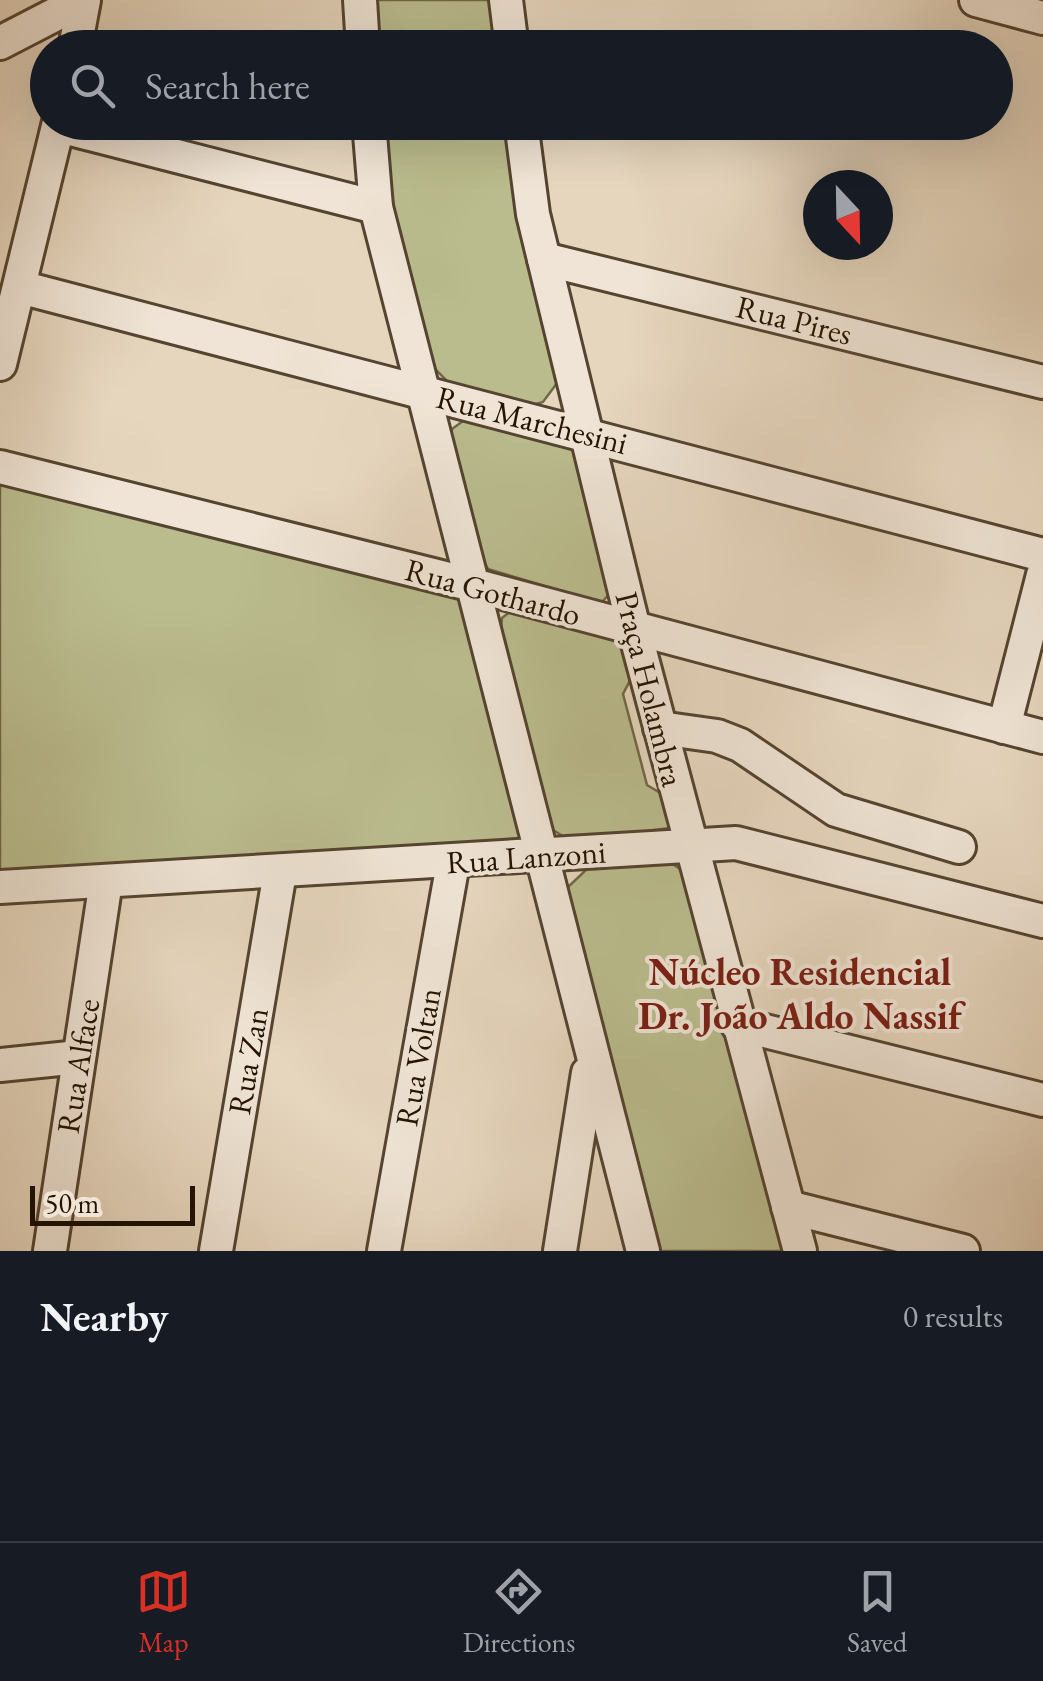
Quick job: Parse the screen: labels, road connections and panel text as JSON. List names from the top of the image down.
{
  "streets": {
    "street": [
      "Rua Pires",
      "Rua Marchesini",
      "Rua Gothardo",
      "Praça Holambra",
      "Rua Lanzoni",
      "Rua Voltan",
      "Rua Zan",
      "Rua Alface"
    ]
  },
  "crossings": [
    ["Rua Pires", "Praça Holambra"],
    ["Rua Marchesini", "Praça Holambra"],
    ["Rua Gothardo", "Praça Holambra"],
    ["Praça Holambra", "Rua Lanzoni"],
    ["Rua Lanzoni", "Rua Voltan"],
    ["Rua Lanzoni", "Rua Zan"],
    ["Rua Lanzoni", "Rua Alface"]
  ],
  "districts": ["Núcleo Residencial Dr. João Aldo Nassif"],
  "scale_bar": "50 m",
  "north": "bottom",
  "page": {
    "search": "Search here",
    "scale": "50 m",
    "heading": ["Nearby", "0 results"],
    "nav": ["Map", "Directions", "Saved"]
  }
}
